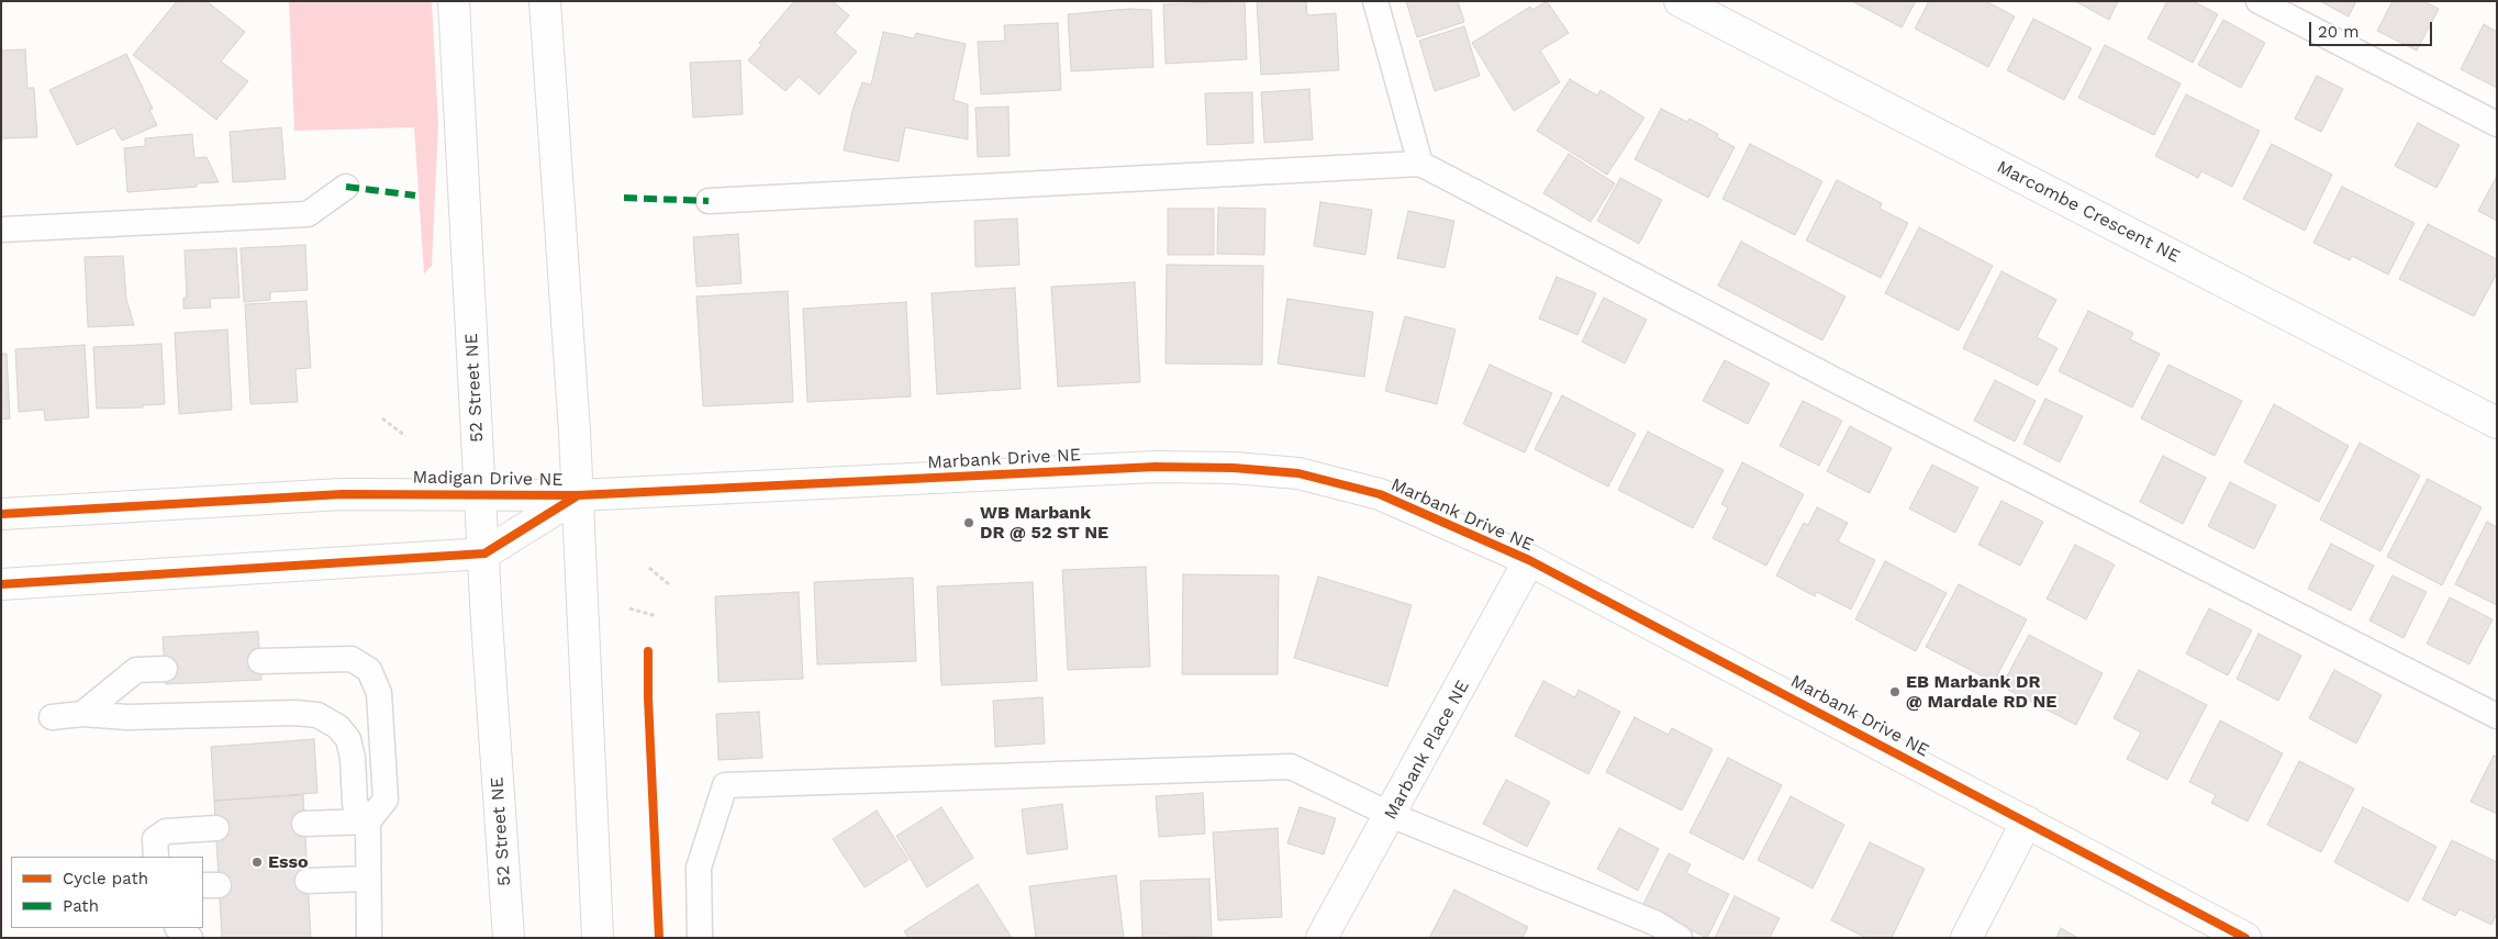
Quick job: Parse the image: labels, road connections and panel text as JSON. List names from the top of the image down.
{
  "streets": {
    "street": [
      "Marcombe Crescent NE",
      "52 Street NE",
      "Marbank Drive NE",
      "Madigan Drive NE",
      "Marbank Place NE"
    ]
  },
  "crossings": [
    ["52 Street NE", "Madigan Drive NE"],
    ["Marbank Drive NE", "Madigan Drive NE"],
    ["Marbank Drive NE", "Marbank Place NE"]
  ],
  "places": ["WB Marbank DR @ 52 ST NE", "EB Marbank DR @ Mardale RD NE", "Esso"],
  "legend": ["Cycle path", "Path"],
  "scale_bar": "20 m"
}
